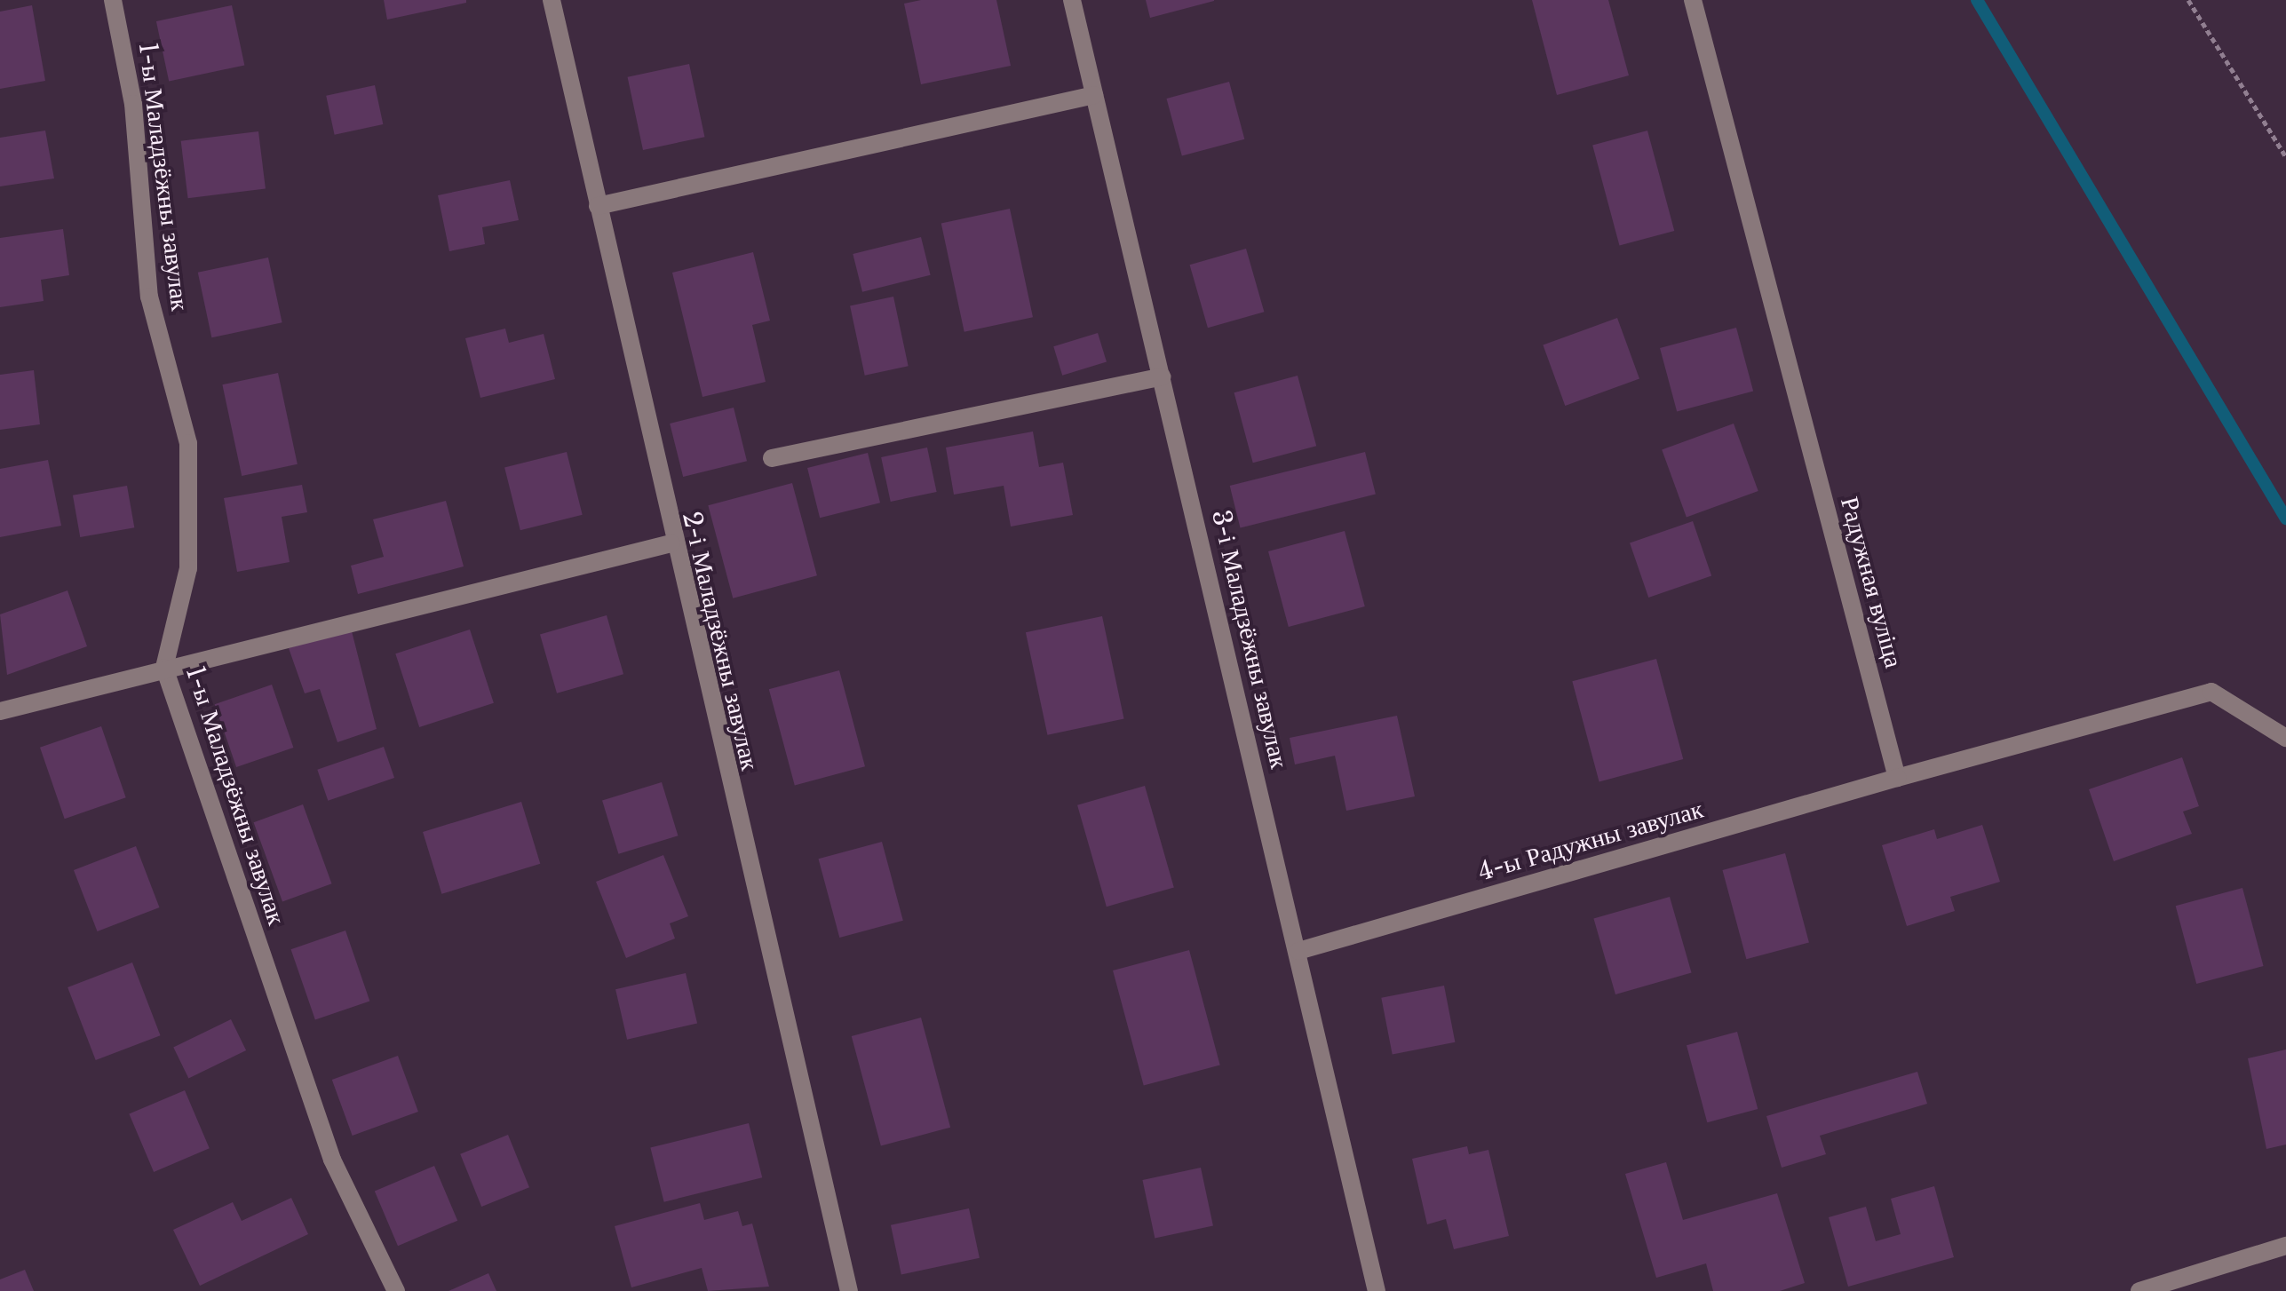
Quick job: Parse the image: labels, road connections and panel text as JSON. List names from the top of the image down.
{
  "streets": {
    "street": [
      "1-ы Маладзёжны завулак",
      "Радужная вуліца",
      "3-і Маладзёжны завулак",
      "2-і Маладзёжны завулак",
      "4-ы Радужны завулак"
    ]
  },
  "crossings": [
    ["Радужная вуліца", "4-ы Радужны завулак"],
    ["3-і Маладзёжны завулак", "4-ы Радужны завулак"]
  ]
}
